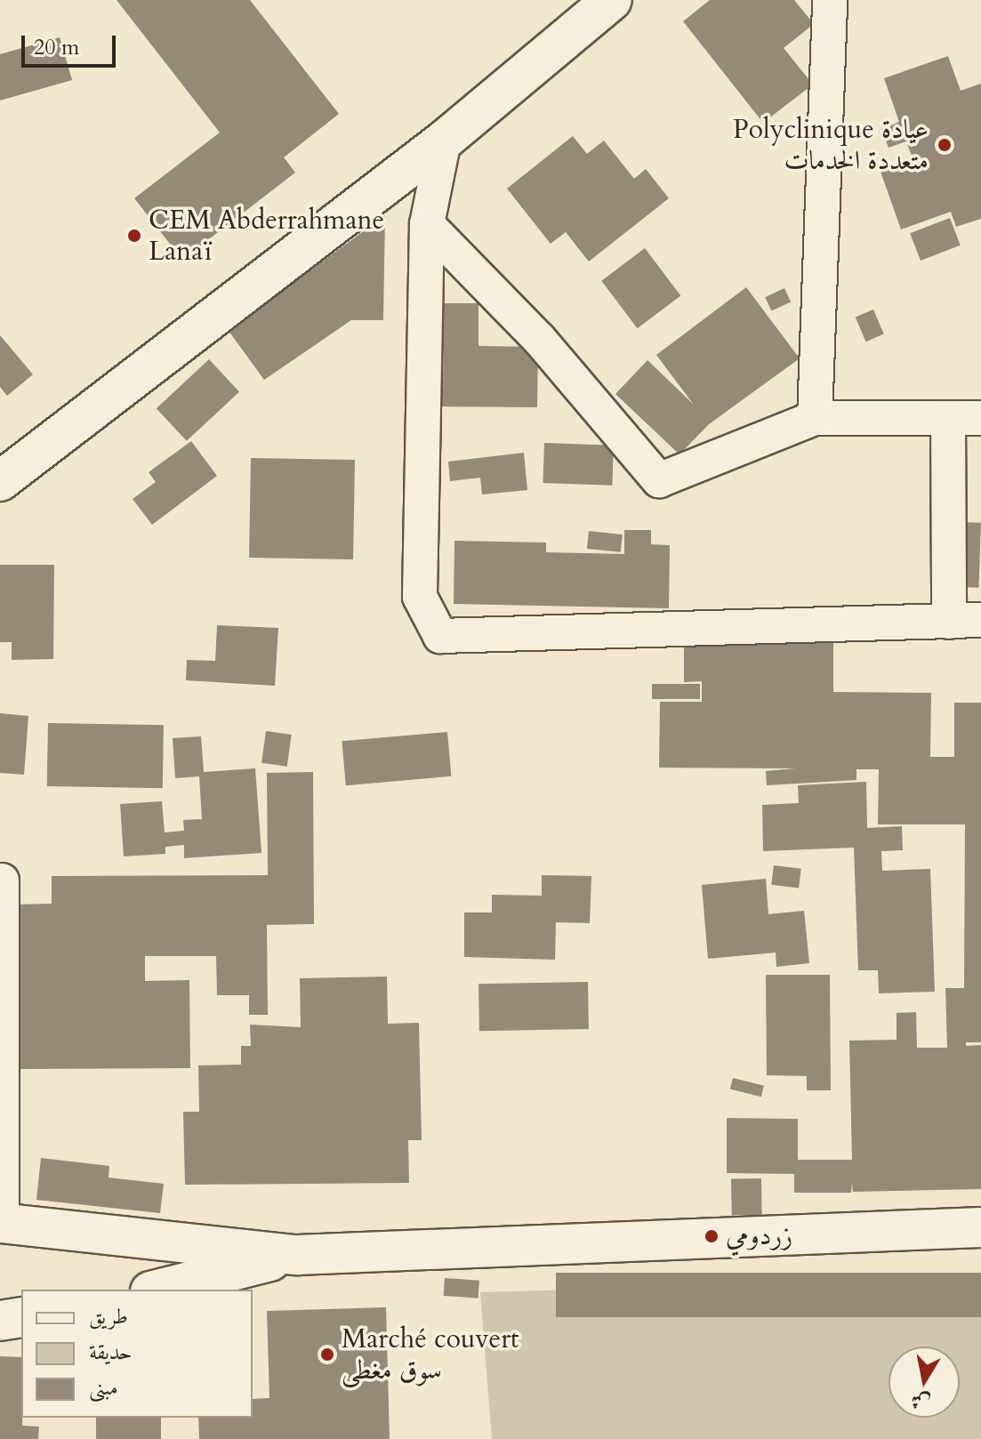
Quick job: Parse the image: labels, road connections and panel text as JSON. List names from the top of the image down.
{
  "places": [
    "Polyclinique عيادة متعددة الخدمات",
    "CEM Abderrahmane Lanaï",
    "زردومي",
    "Marché couvert سوق مغطى"
  ],
  "legend": ["طريق", "حديقة", "مبنى"],
  "scale_bar": "20 m",
  "north": "bottom"
}
